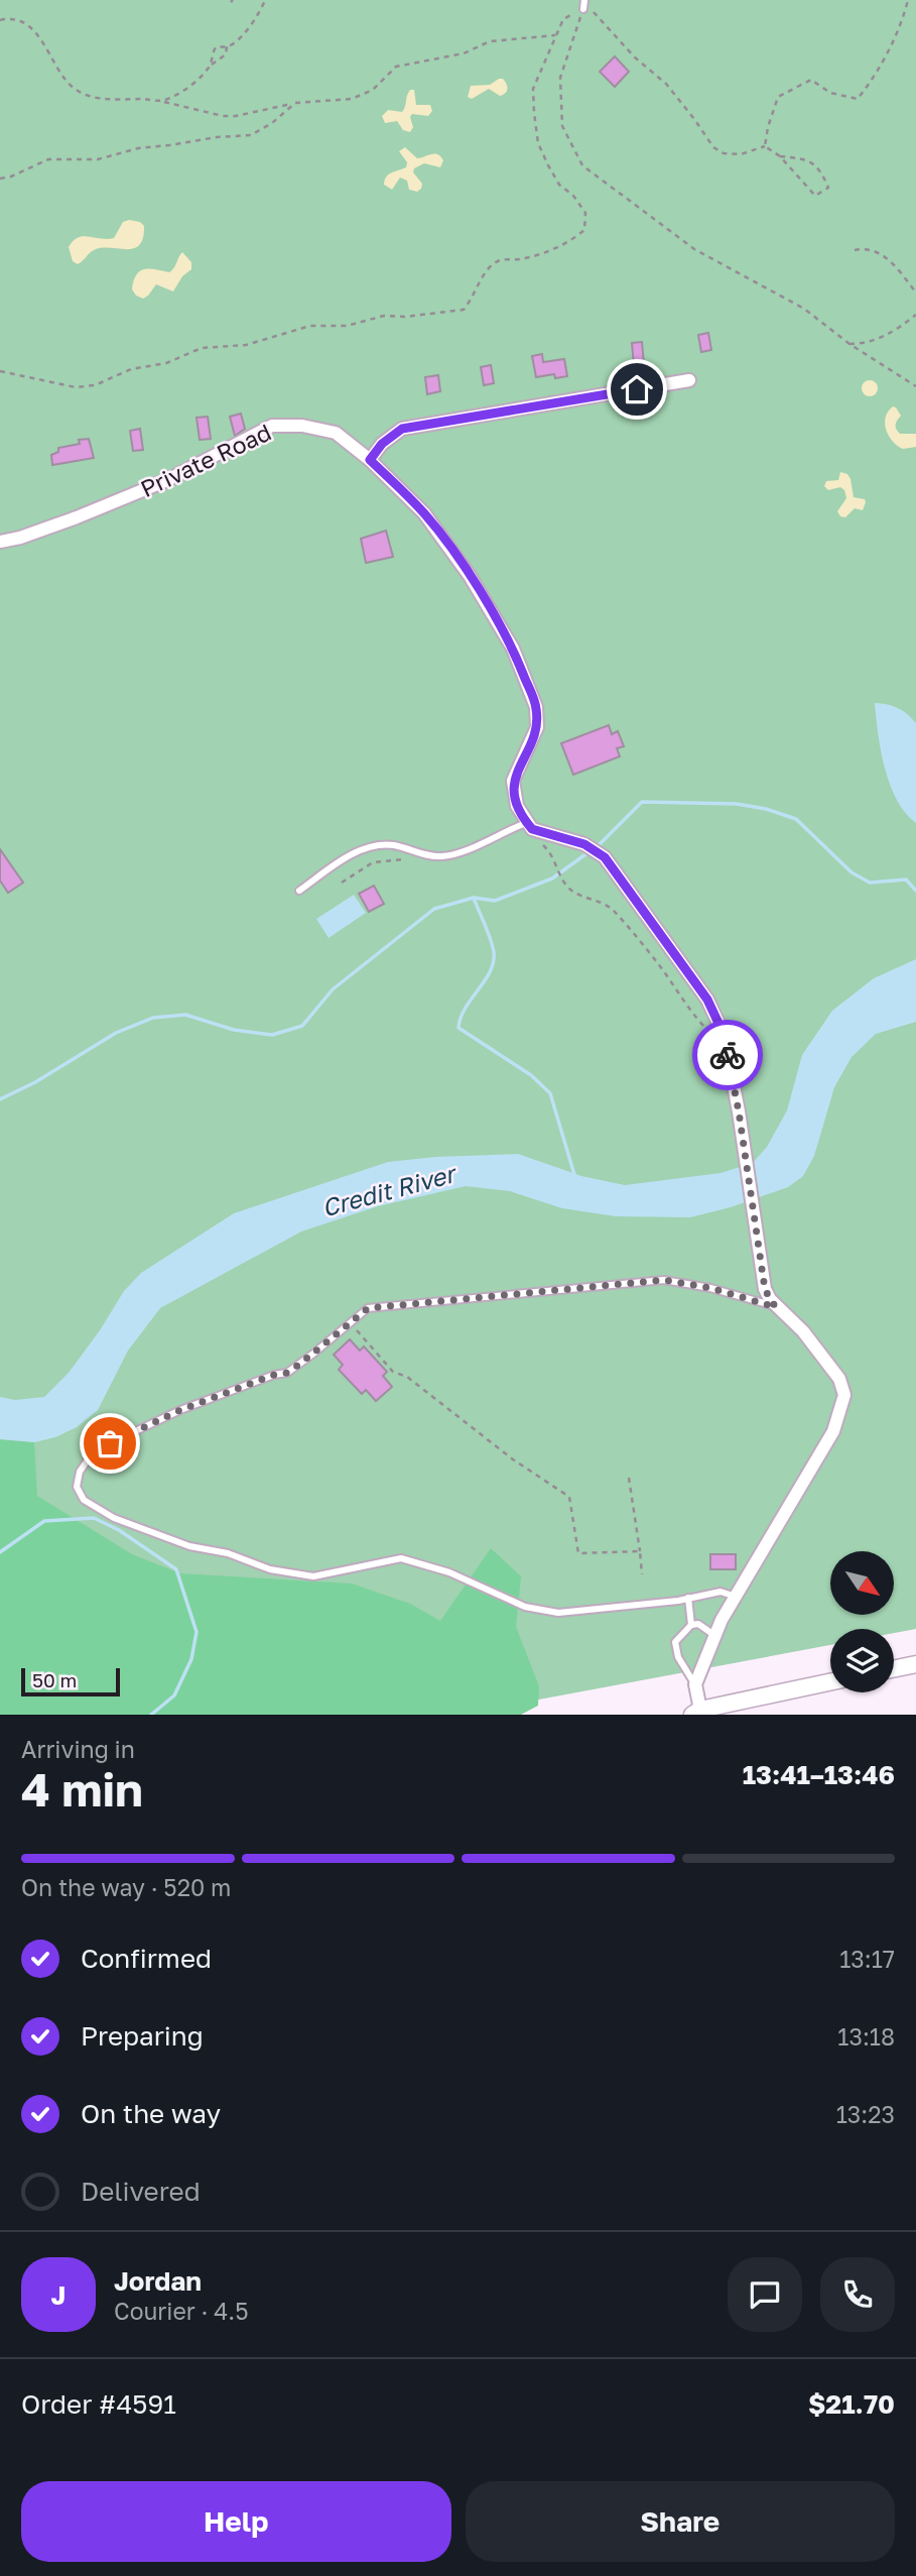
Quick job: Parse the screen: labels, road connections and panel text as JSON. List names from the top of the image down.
{
  "streets": {
    "street": ["Private Road"]
  },
  "water": ["Credit River"],
  "scale_bar": "50 m",
  "north": "bottom right",
  "page": {
    "scale": "50 m",
    "heading": ["4 min", "Arriving in", "13:41–13:46"],
    "panel": [
      "Jordan",
      "Courier · 4.5",
      "Order #4591",
      "$21.70"
    ],
    "bar": "On the way · 520 m",
    "list": [
      ["Confirmed", "13:17"],
      ["Preparing", "13:18"],
      ["On the way", "13:23"],
      "Delivered"
    ],
    "round": "J",
    "buttons": ["Help", "Share"]
  }
}
